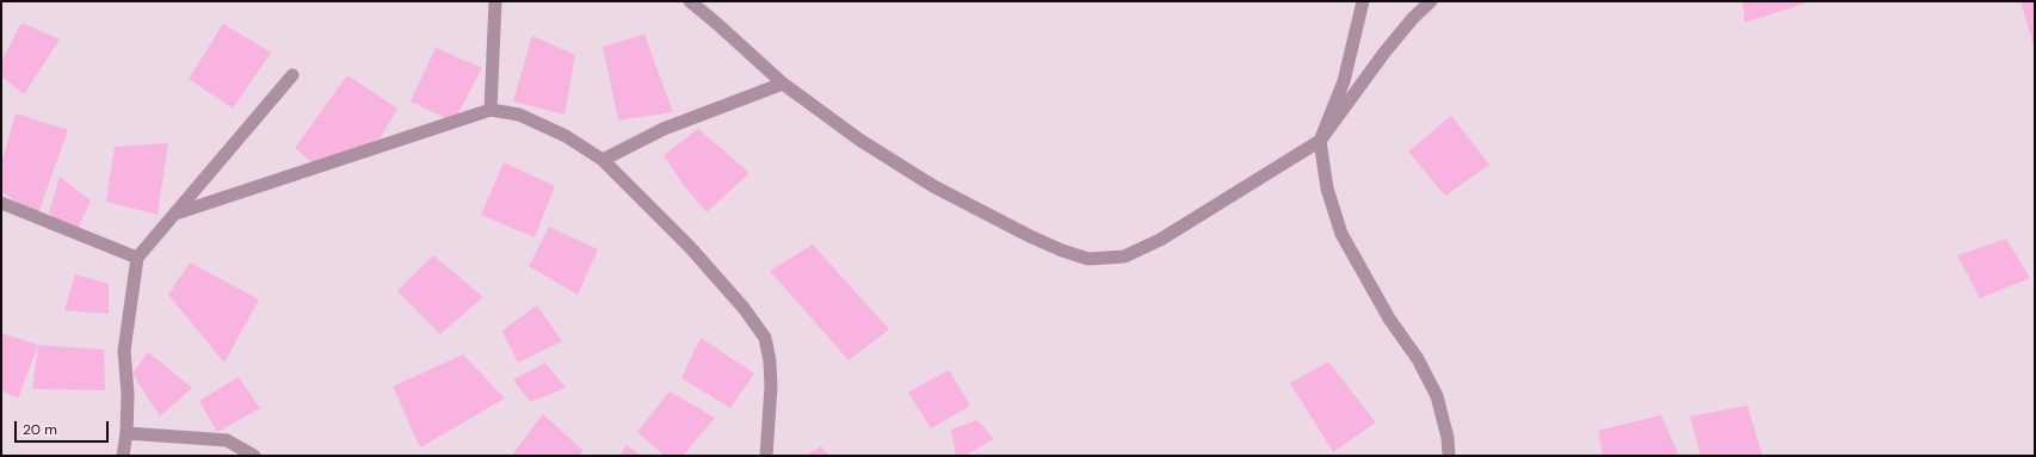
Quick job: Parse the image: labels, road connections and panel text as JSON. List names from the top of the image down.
{
  "scale_bar": "20 m"
}
